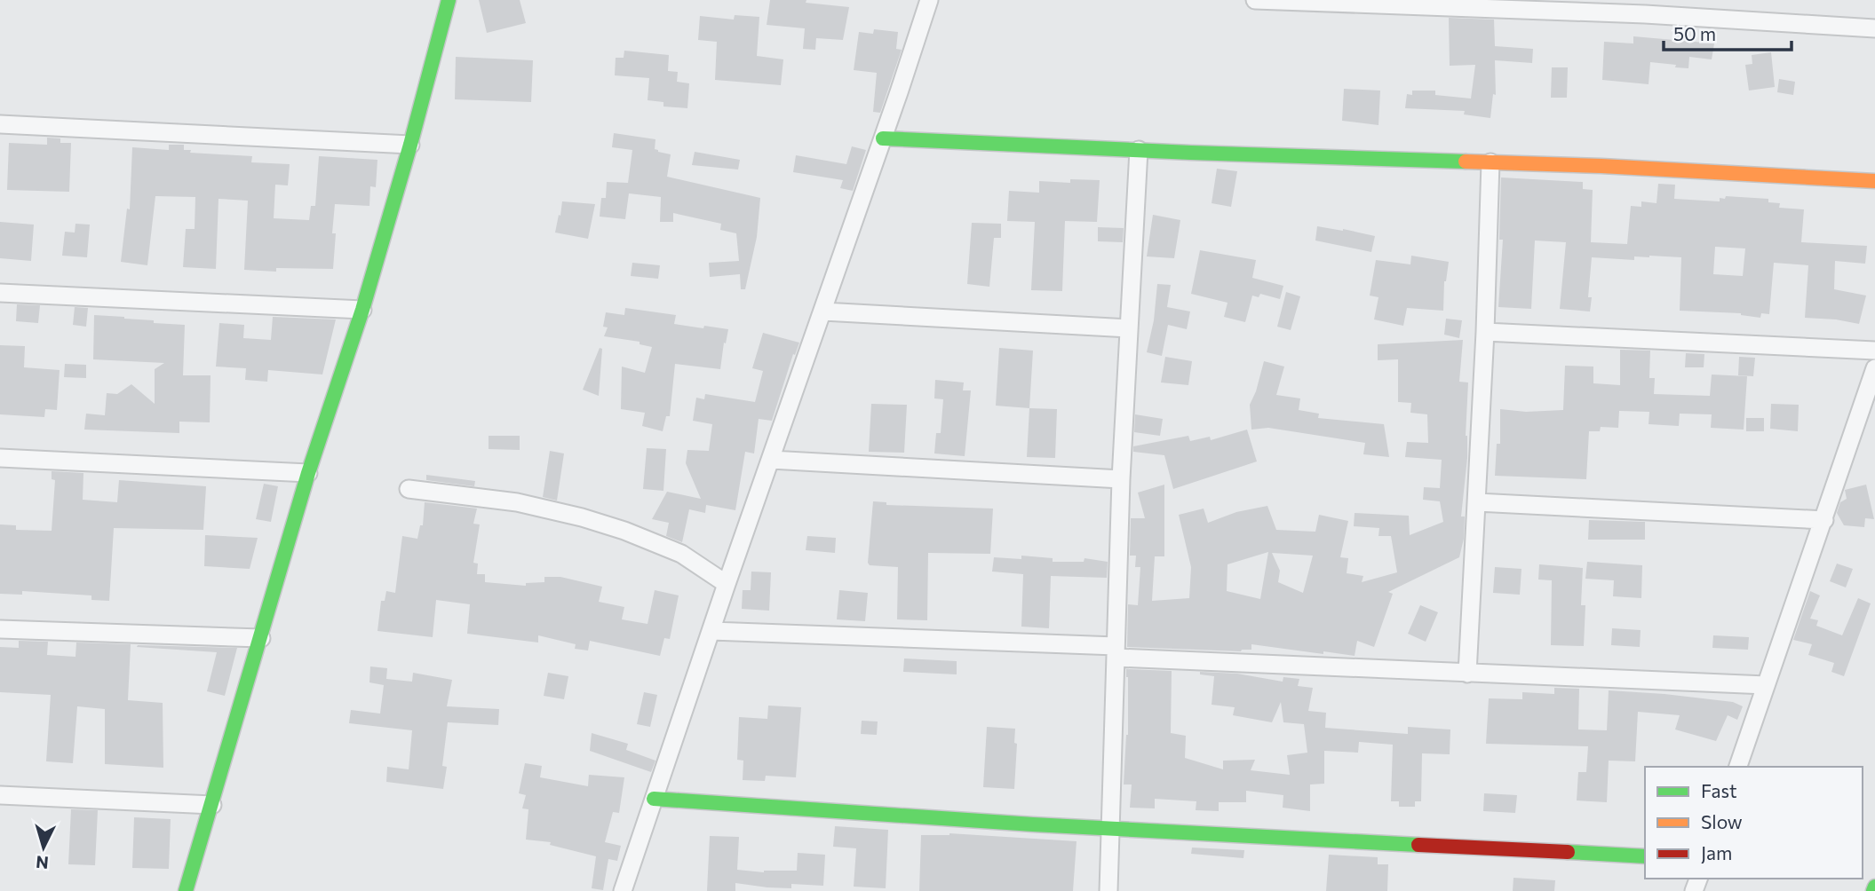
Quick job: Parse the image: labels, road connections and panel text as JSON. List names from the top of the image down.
{
  "legend": ["Fast", "Slow", "Jam"],
  "scale_bar": "50 m",
  "north": "bottom"
}
